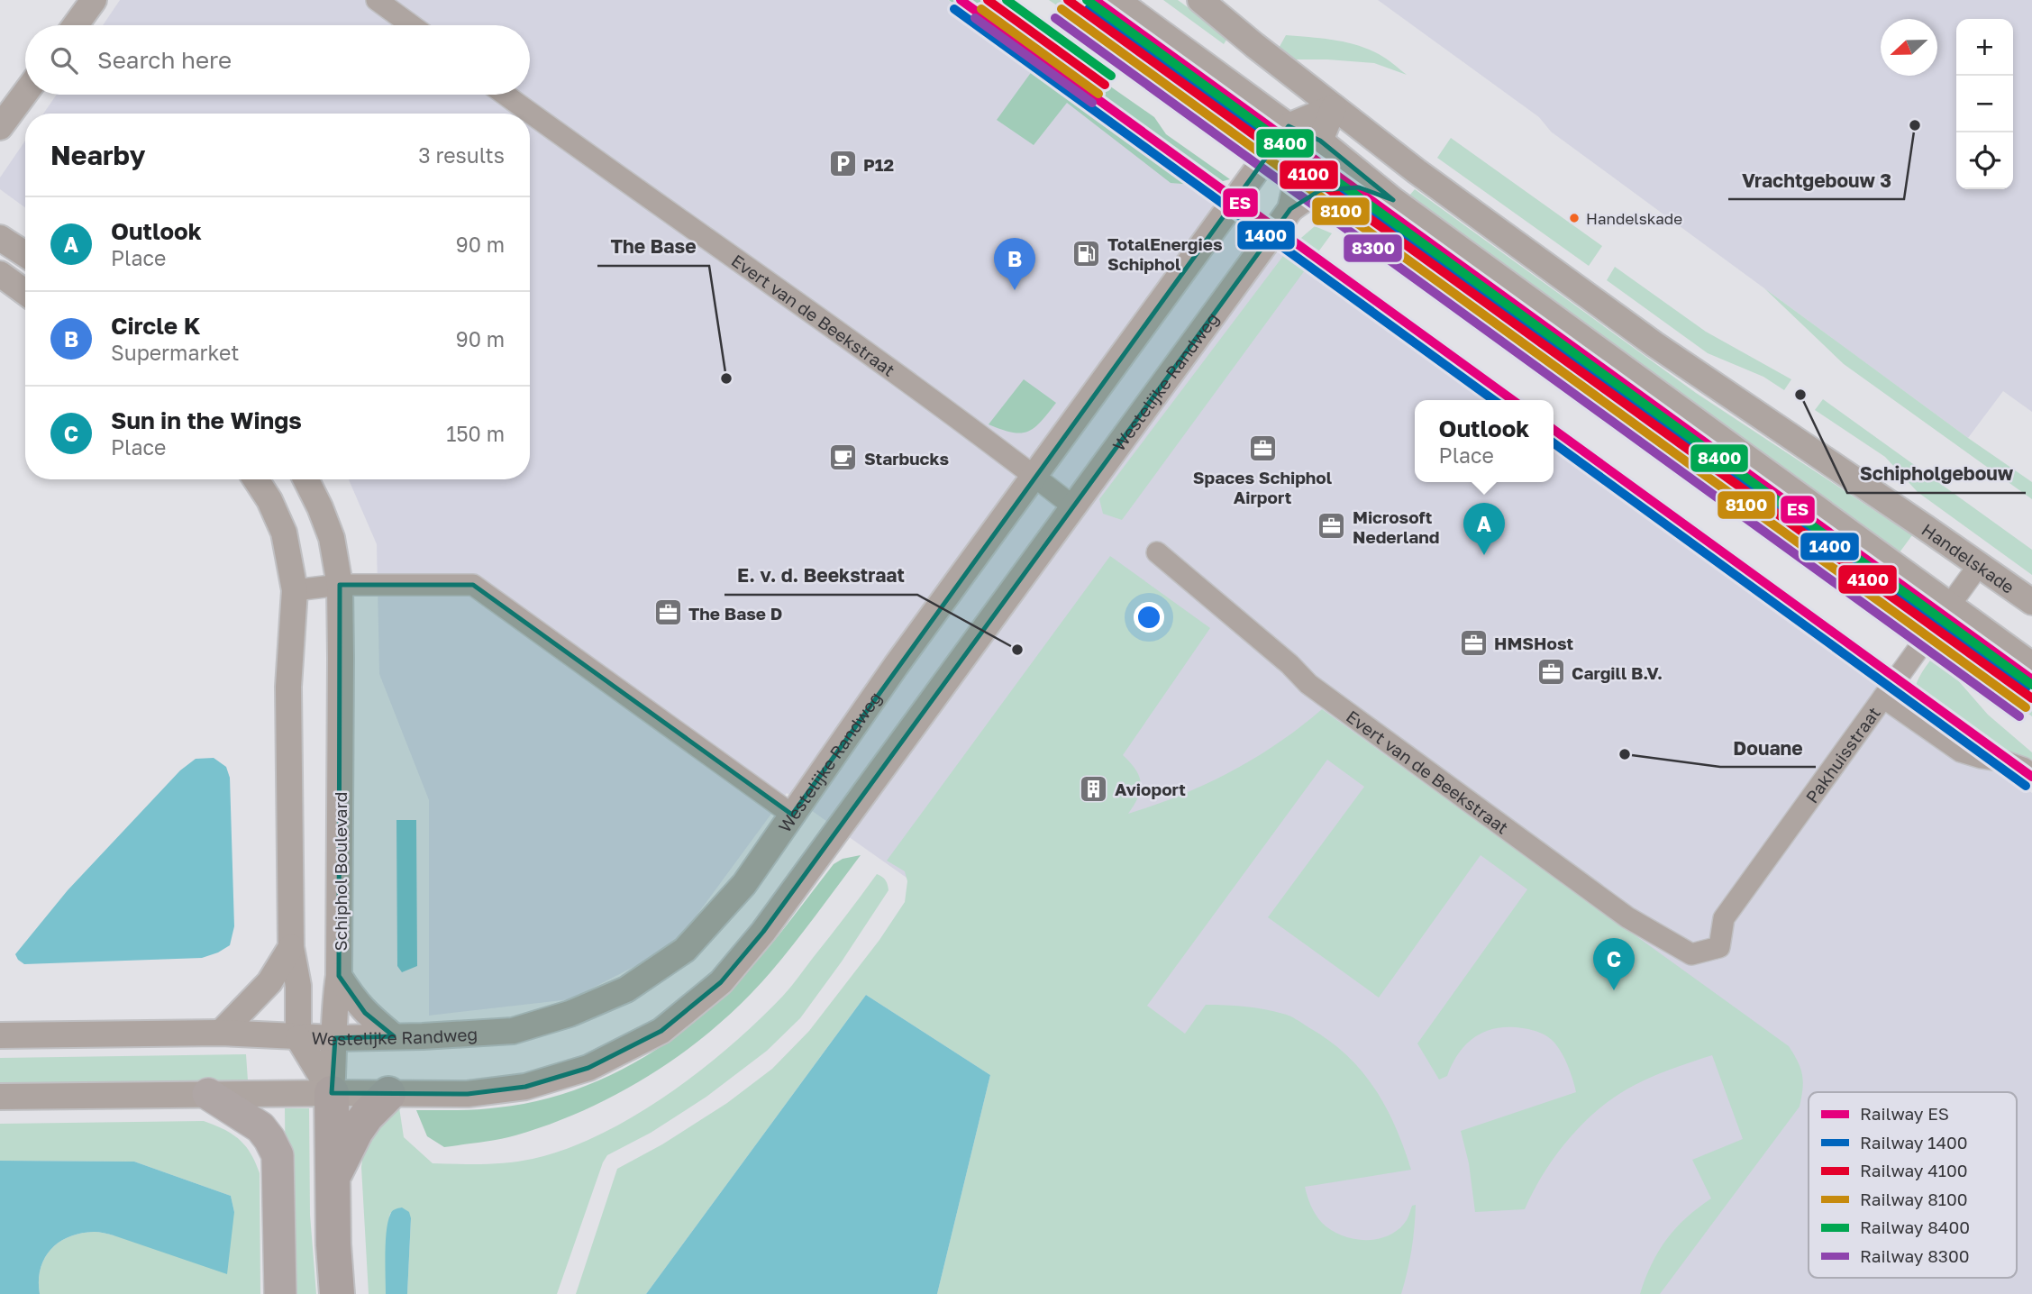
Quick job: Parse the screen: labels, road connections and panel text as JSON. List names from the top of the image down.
{
  "streets": {
    "street": [
      "Evert van de Beekstraat",
      "Westelijke Randweg",
      "Handelskade",
      "Pakhuisstraat",
      "Schiphol Boulevard"
    ]
  },
  "crossings": [
    ["Evert van de Beekstraat", "Westelijke Randweg"],
    ["Evert van de Beekstraat", "Pakhuisstraat"],
    ["Westelijke Randweg", "Handelskade"],
    ["Westelijke Randweg", "Schiphol Boulevard"],
    ["Handelskade", "Pakhuisstraat"]
  ],
  "places": {
    "other": [
      "Vrachtgebouw 3",
      "Handelskade",
      "The Base",
      "Schipholgebouw",
      "E. v. d. Beekstraat",
      "Douane"
    ],
    "parking": ["P12"],
    "fuel station": ["TotalEnergies Schiphol"],
    "office": [
      "Spaces Schiphol Airport",
      "Microsoft Nederland",
      "The Base D",
      "HMSHost",
      "Cargill B.V."
    ],
    "cafe": ["Starbucks"],
    "building": ["Avioport"]
  },
  "lines": [
    "rail line ES",
    "rail line 4100",
    "rail line 8400",
    "rail line 1400",
    "rail line 8100",
    "rail line 8300"
  ],
  "legend": [
    "Railway ES",
    "Railway 1400",
    "Railway 4100",
    "Railway 8100",
    "Railway 8400",
    "Railway 8300"
  ],
  "north": "left",
  "page": {
    "map_buttons": ["+", "−"],
    "search": "Search here",
    "heading": ["Nearby", "3 results"],
    "list": [
      {
        "mark": "A",
        "name": "Outlook",
        "note": "Place",
        "value": "90 m"
      },
      {
        "mark": "B",
        "name": "Circle K",
        "note": "Supermarket",
        "value": "90 m"
      },
      {
        "mark": "C",
        "name": "Sun in the Wings",
        "note": "Place",
        "value": "150 m"
      }
    ],
    "pins": ["B", "A", "C"],
    "popup": ["Outlook", "Place"]
  }
}
